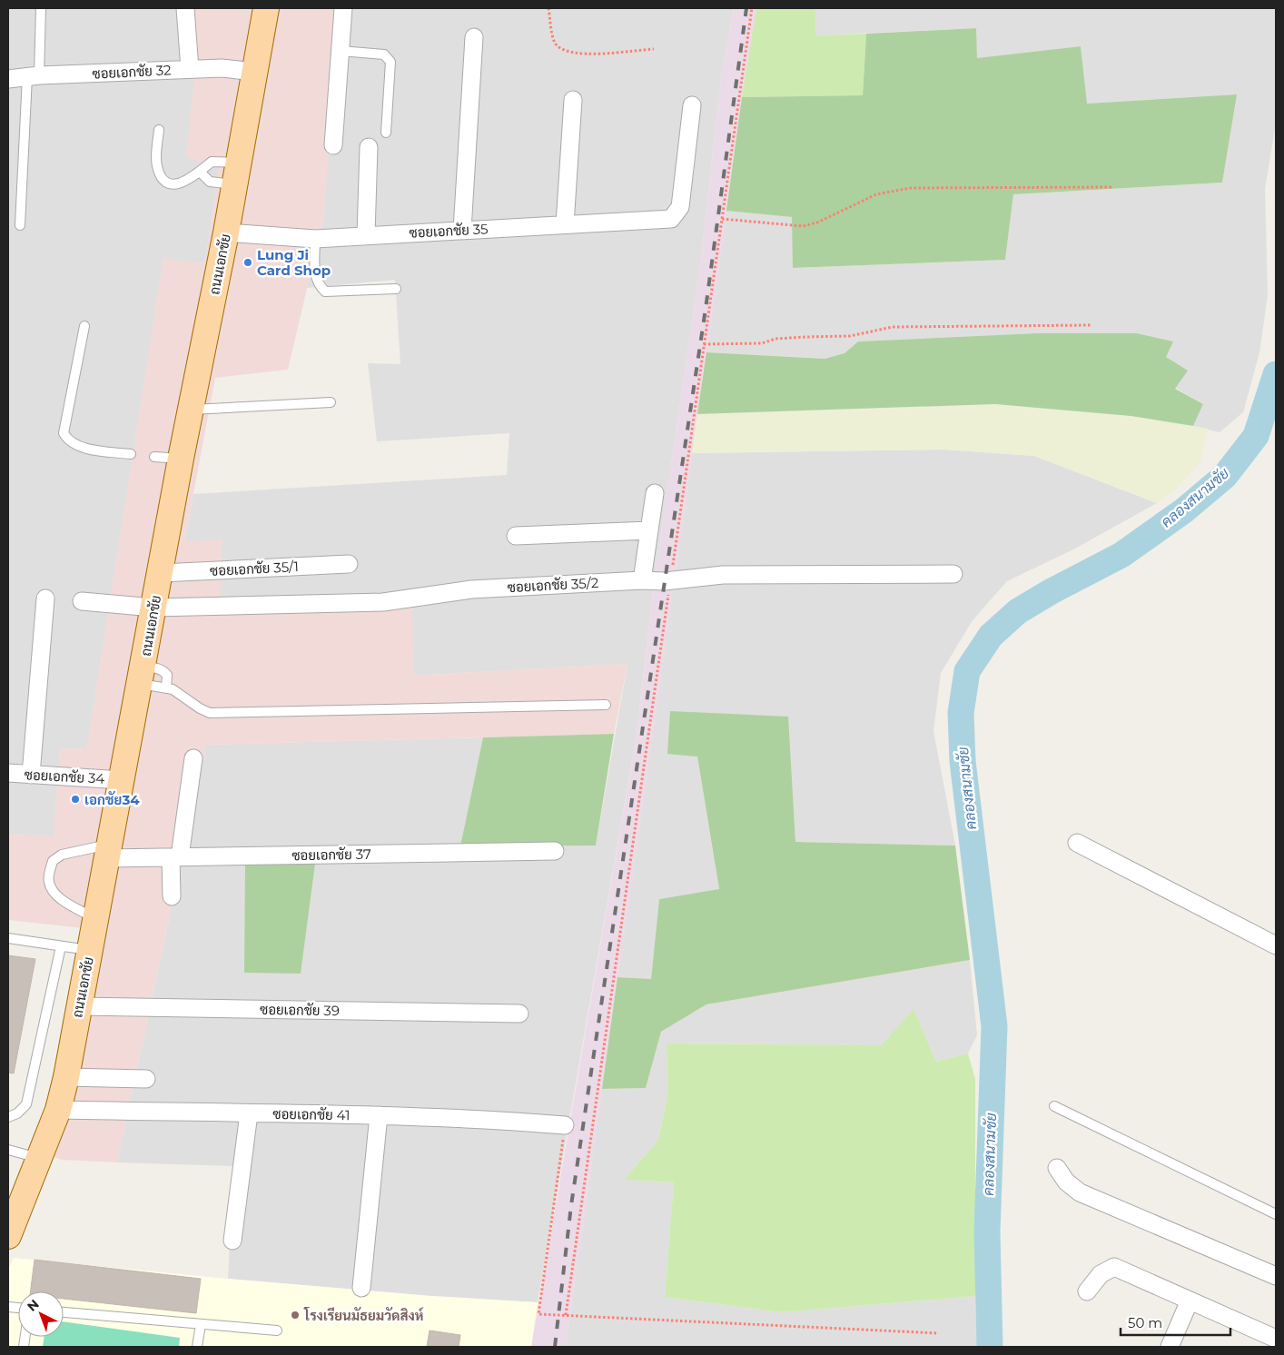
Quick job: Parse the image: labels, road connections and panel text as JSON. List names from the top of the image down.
{
  "streets": {
    "main road": ["ถนนเอกชัย"],
    "street": [
      "ซอยเอกชัย 32",
      "ซอยเอกชัย 35",
      "ซอยเอกชัย 35/1",
      "ซอยเอกชัย 35/2",
      "ซอยเอกชัย 34",
      "ซอยเอกชัย 37",
      "ซอยเอกชัย 39",
      "ซอยเอกชัย 41"
    ]
  },
  "crossings": [
    ["ซอยเอกชัย 32", "ถนนเอกชัย"],
    ["ซอยเอกชัย 35", "ถนนเอกชัย"],
    ["ถนนเอกชัย", "ซอยเอกชัย 35/1"],
    ["ถนนเอกชัย", "ซอยเอกชัย 35/2"],
    ["ถนนเอกชัย", "ซอยเอกชัย 34"],
    ["ถนนเอกชัย", "ซอยเอกชัย 37"],
    ["ถนนเอกชัย", "ซอยเอกชัย 39"],
    ["ถนนเอกชัย", "ซอยเอกชัย 41"]
  ],
  "water": ["คลองสนามชัย"],
  "places": ["Lung Ji Card Shop", "เอกชัย34", "โรงเรียนมัธยมวัดสิงห์"],
  "scale_bar": "50 m",
  "north": "top left"
}
